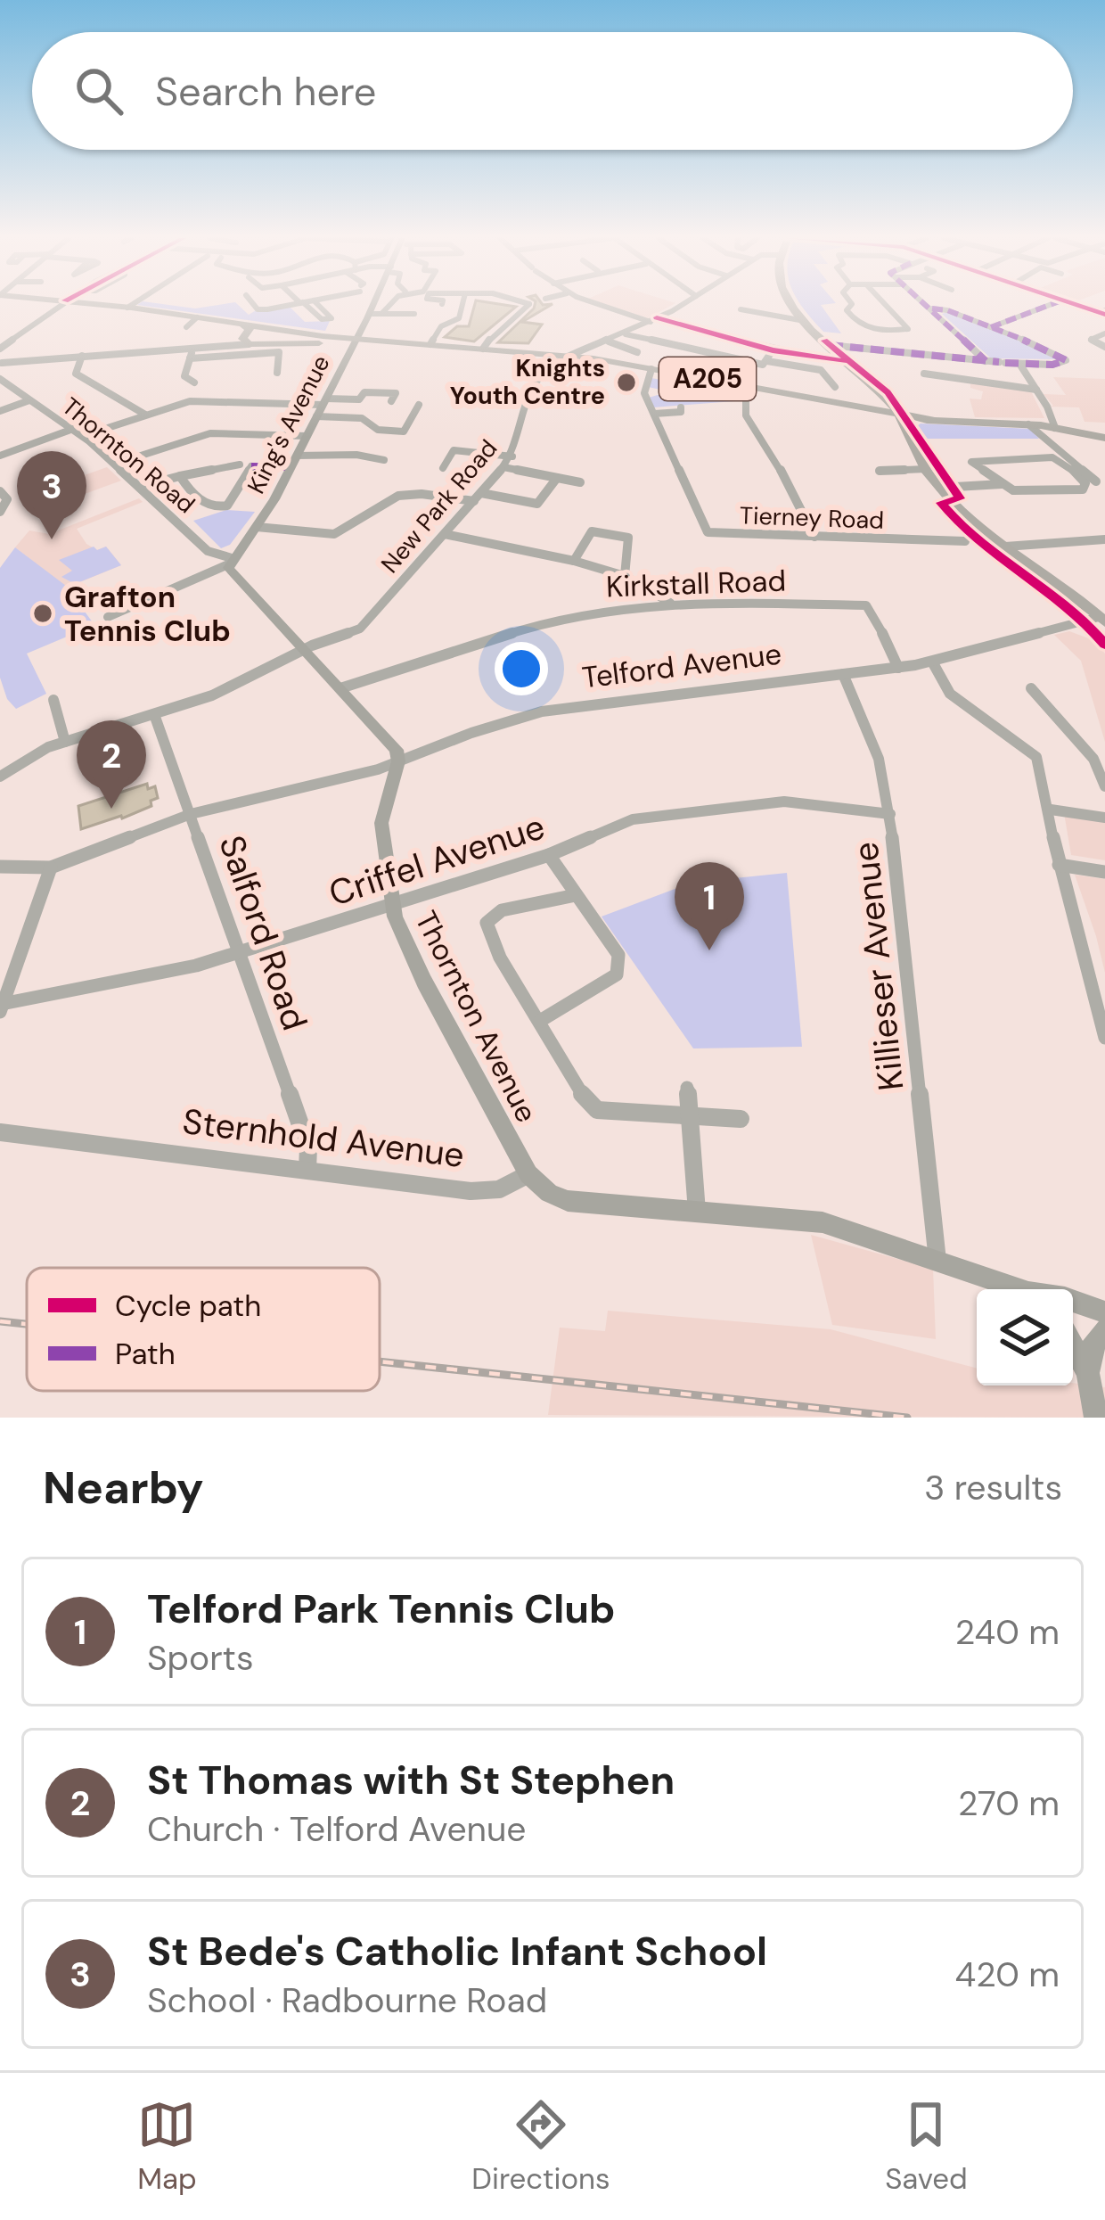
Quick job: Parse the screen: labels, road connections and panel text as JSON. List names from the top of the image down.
{
  "streets": {
    "highway": ["A205"],
    "main road": ["King's Avenue", "Thornton Avenue"],
    "street": [
      "Thornton Road",
      "New Park Road",
      "Tierney Road",
      "Kirkstall Road",
      "Telford Avenue",
      "Criffel Avenue",
      "Salford Road",
      "Killieser Avenue",
      "Sternhold Avenue"
    ]
  },
  "crossings": [
    ["A205", "King's Avenue"],
    ["A205", "New Park Road"],
    ["A205", "Tierney Road"],
    ["King's Avenue", "Thornton Road"],
    ["New Park Road", "Salford Road"],
    ["Kirkstall Road", "Telford Avenue"],
    ["Telford Avenue", "Salford Road"],
    ["Telford Avenue", "Killieser Avenue"],
    ["Telford Avenue", "Thornton Avenue"],
    ["Criffel Avenue", "Salford Road"],
    ["Criffel Avenue", "Killieser Avenue"],
    ["Criffel Avenue", "Thornton Avenue"],
    ["Salford Road", "Sternhold Avenue"],
    ["Thornton Avenue", "Sternhold Avenue"]
  ],
  "places": ["Knights Youth Centre", "Grafton Tennis Club"],
  "legend": ["Cycle path", "Path"],
  "page": {
    "search": "Search here",
    "pins": ["3", "2", "1"],
    "heading": ["Nearby", "3 results"],
    "list": [
      {
        "mark": "1",
        "name": "Telford Park Tennis Club",
        "note": "Sports",
        "value": "240 m"
      },
      {
        "mark": "2",
        "name": "St Thomas with St Stephen",
        "note": "Church · Telford Avenue",
        "value": "270 m"
      },
      {
        "mark": "3",
        "name": "St Bede's Catholic Infant School",
        "note": "School · Radbourne Road",
        "value": "420 m"
      }
    ],
    "nav": ["Map", "Directions", "Saved"]
  }
}
